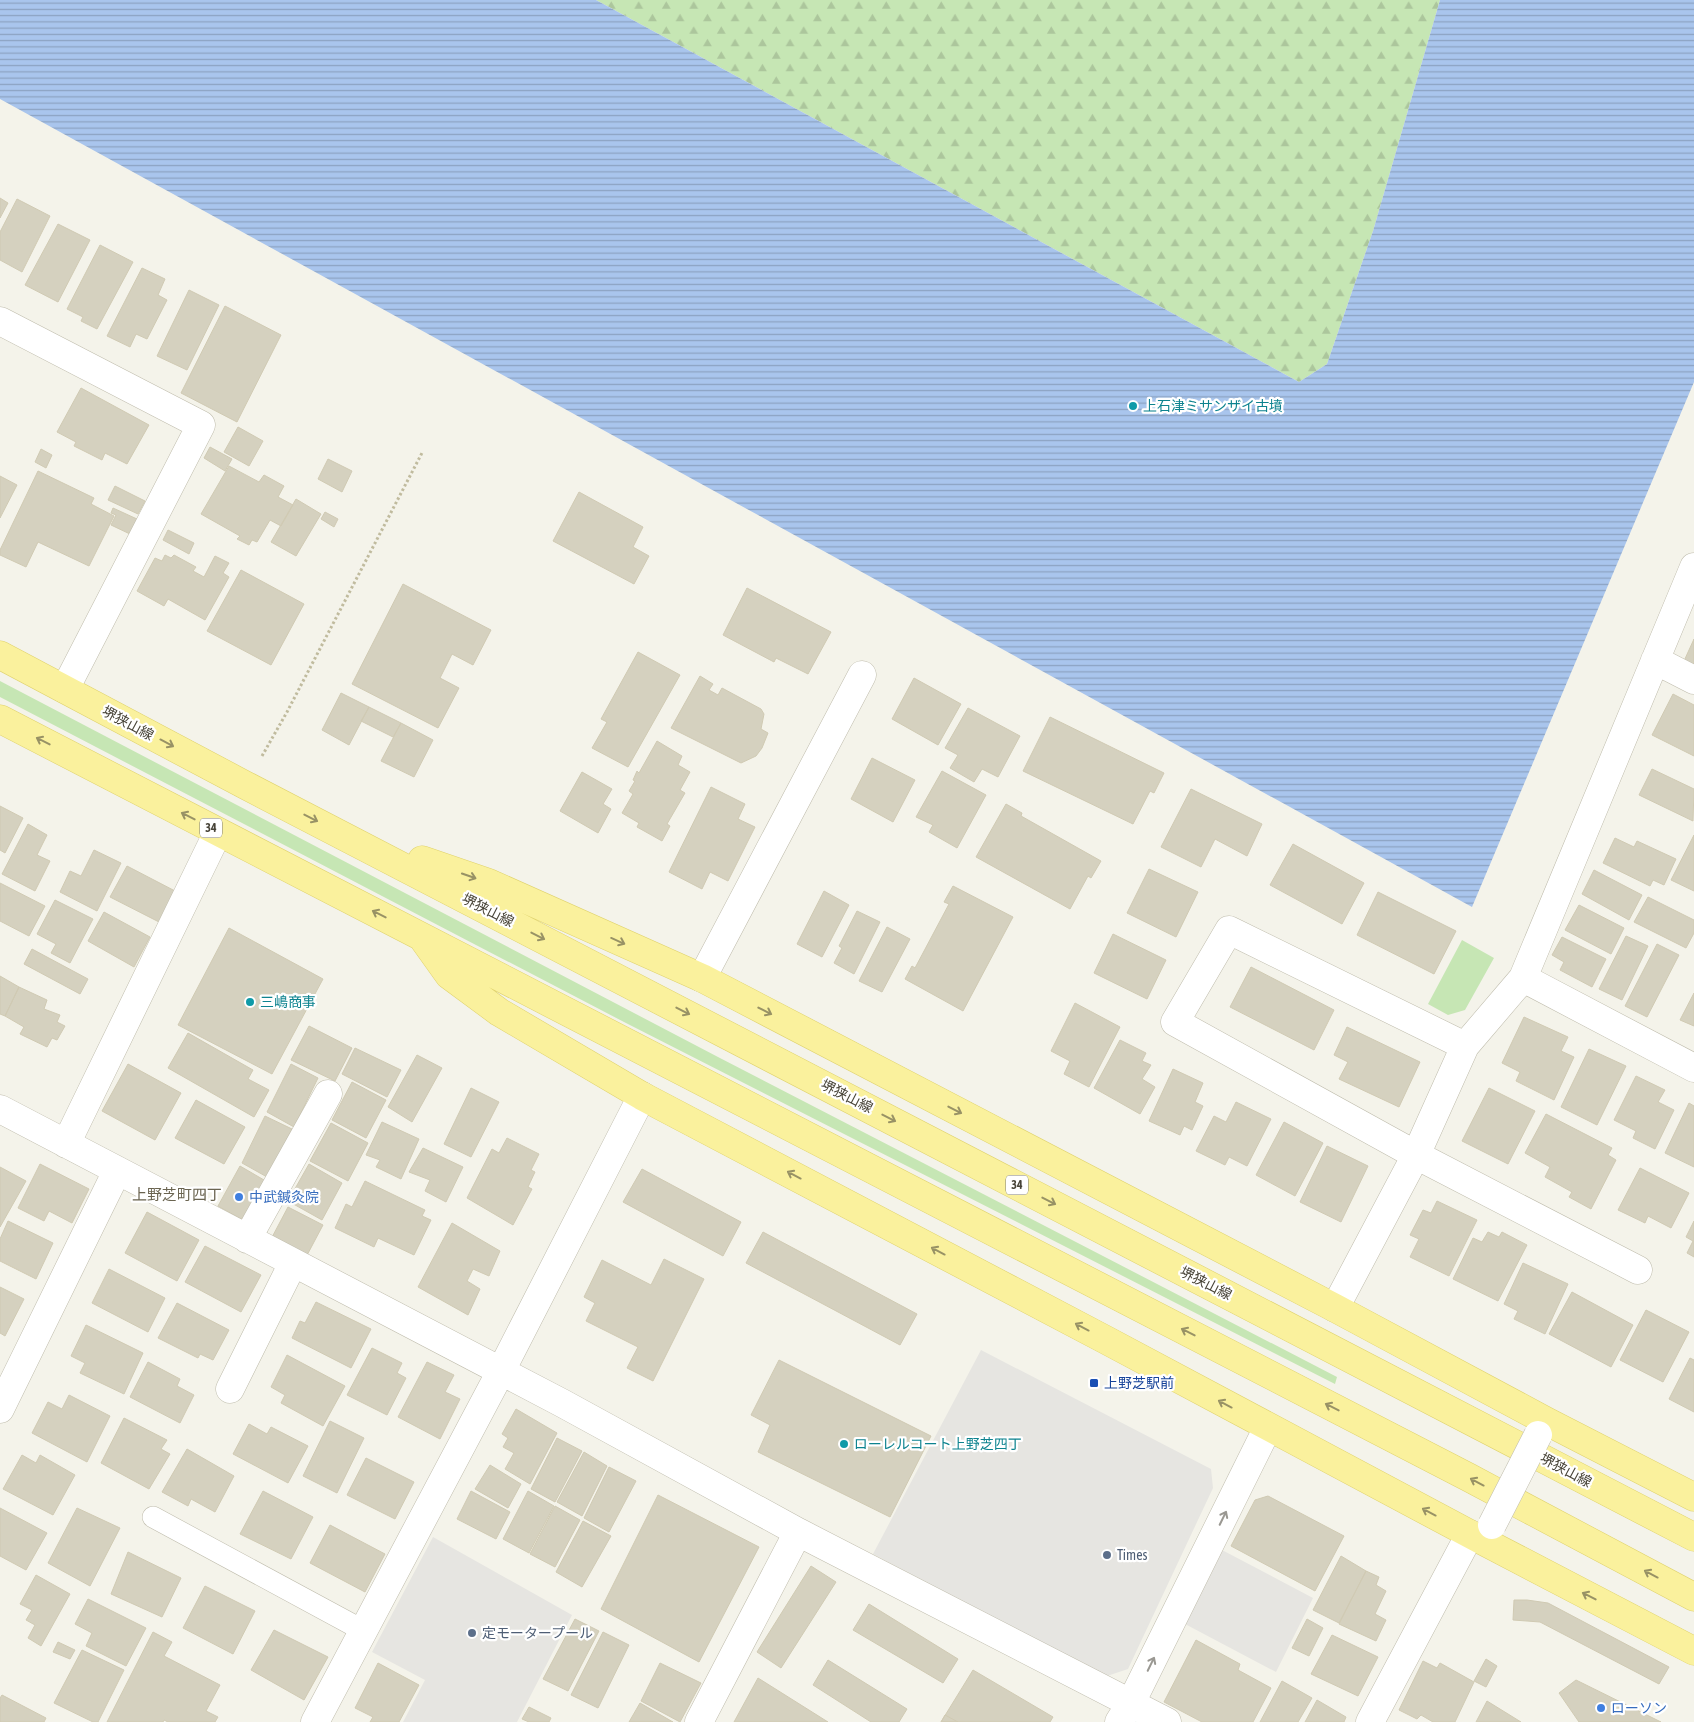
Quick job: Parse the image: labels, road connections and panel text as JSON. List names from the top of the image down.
{
  "streets": {
    "main road": ["堺狭山線", "34"]
  },
  "districts": ["上野芝町四丁"],
  "places": {
    "other": [
      "上石津ミサンザイ古墳",
      "三嶋商事",
      "中武鍼灸院",
      "ローレルコート上野芝四丁",
      "Times",
      "定モータープール",
      "ローソン"
    ],
    "transit": ["上野芝駅前"]
  }
}
